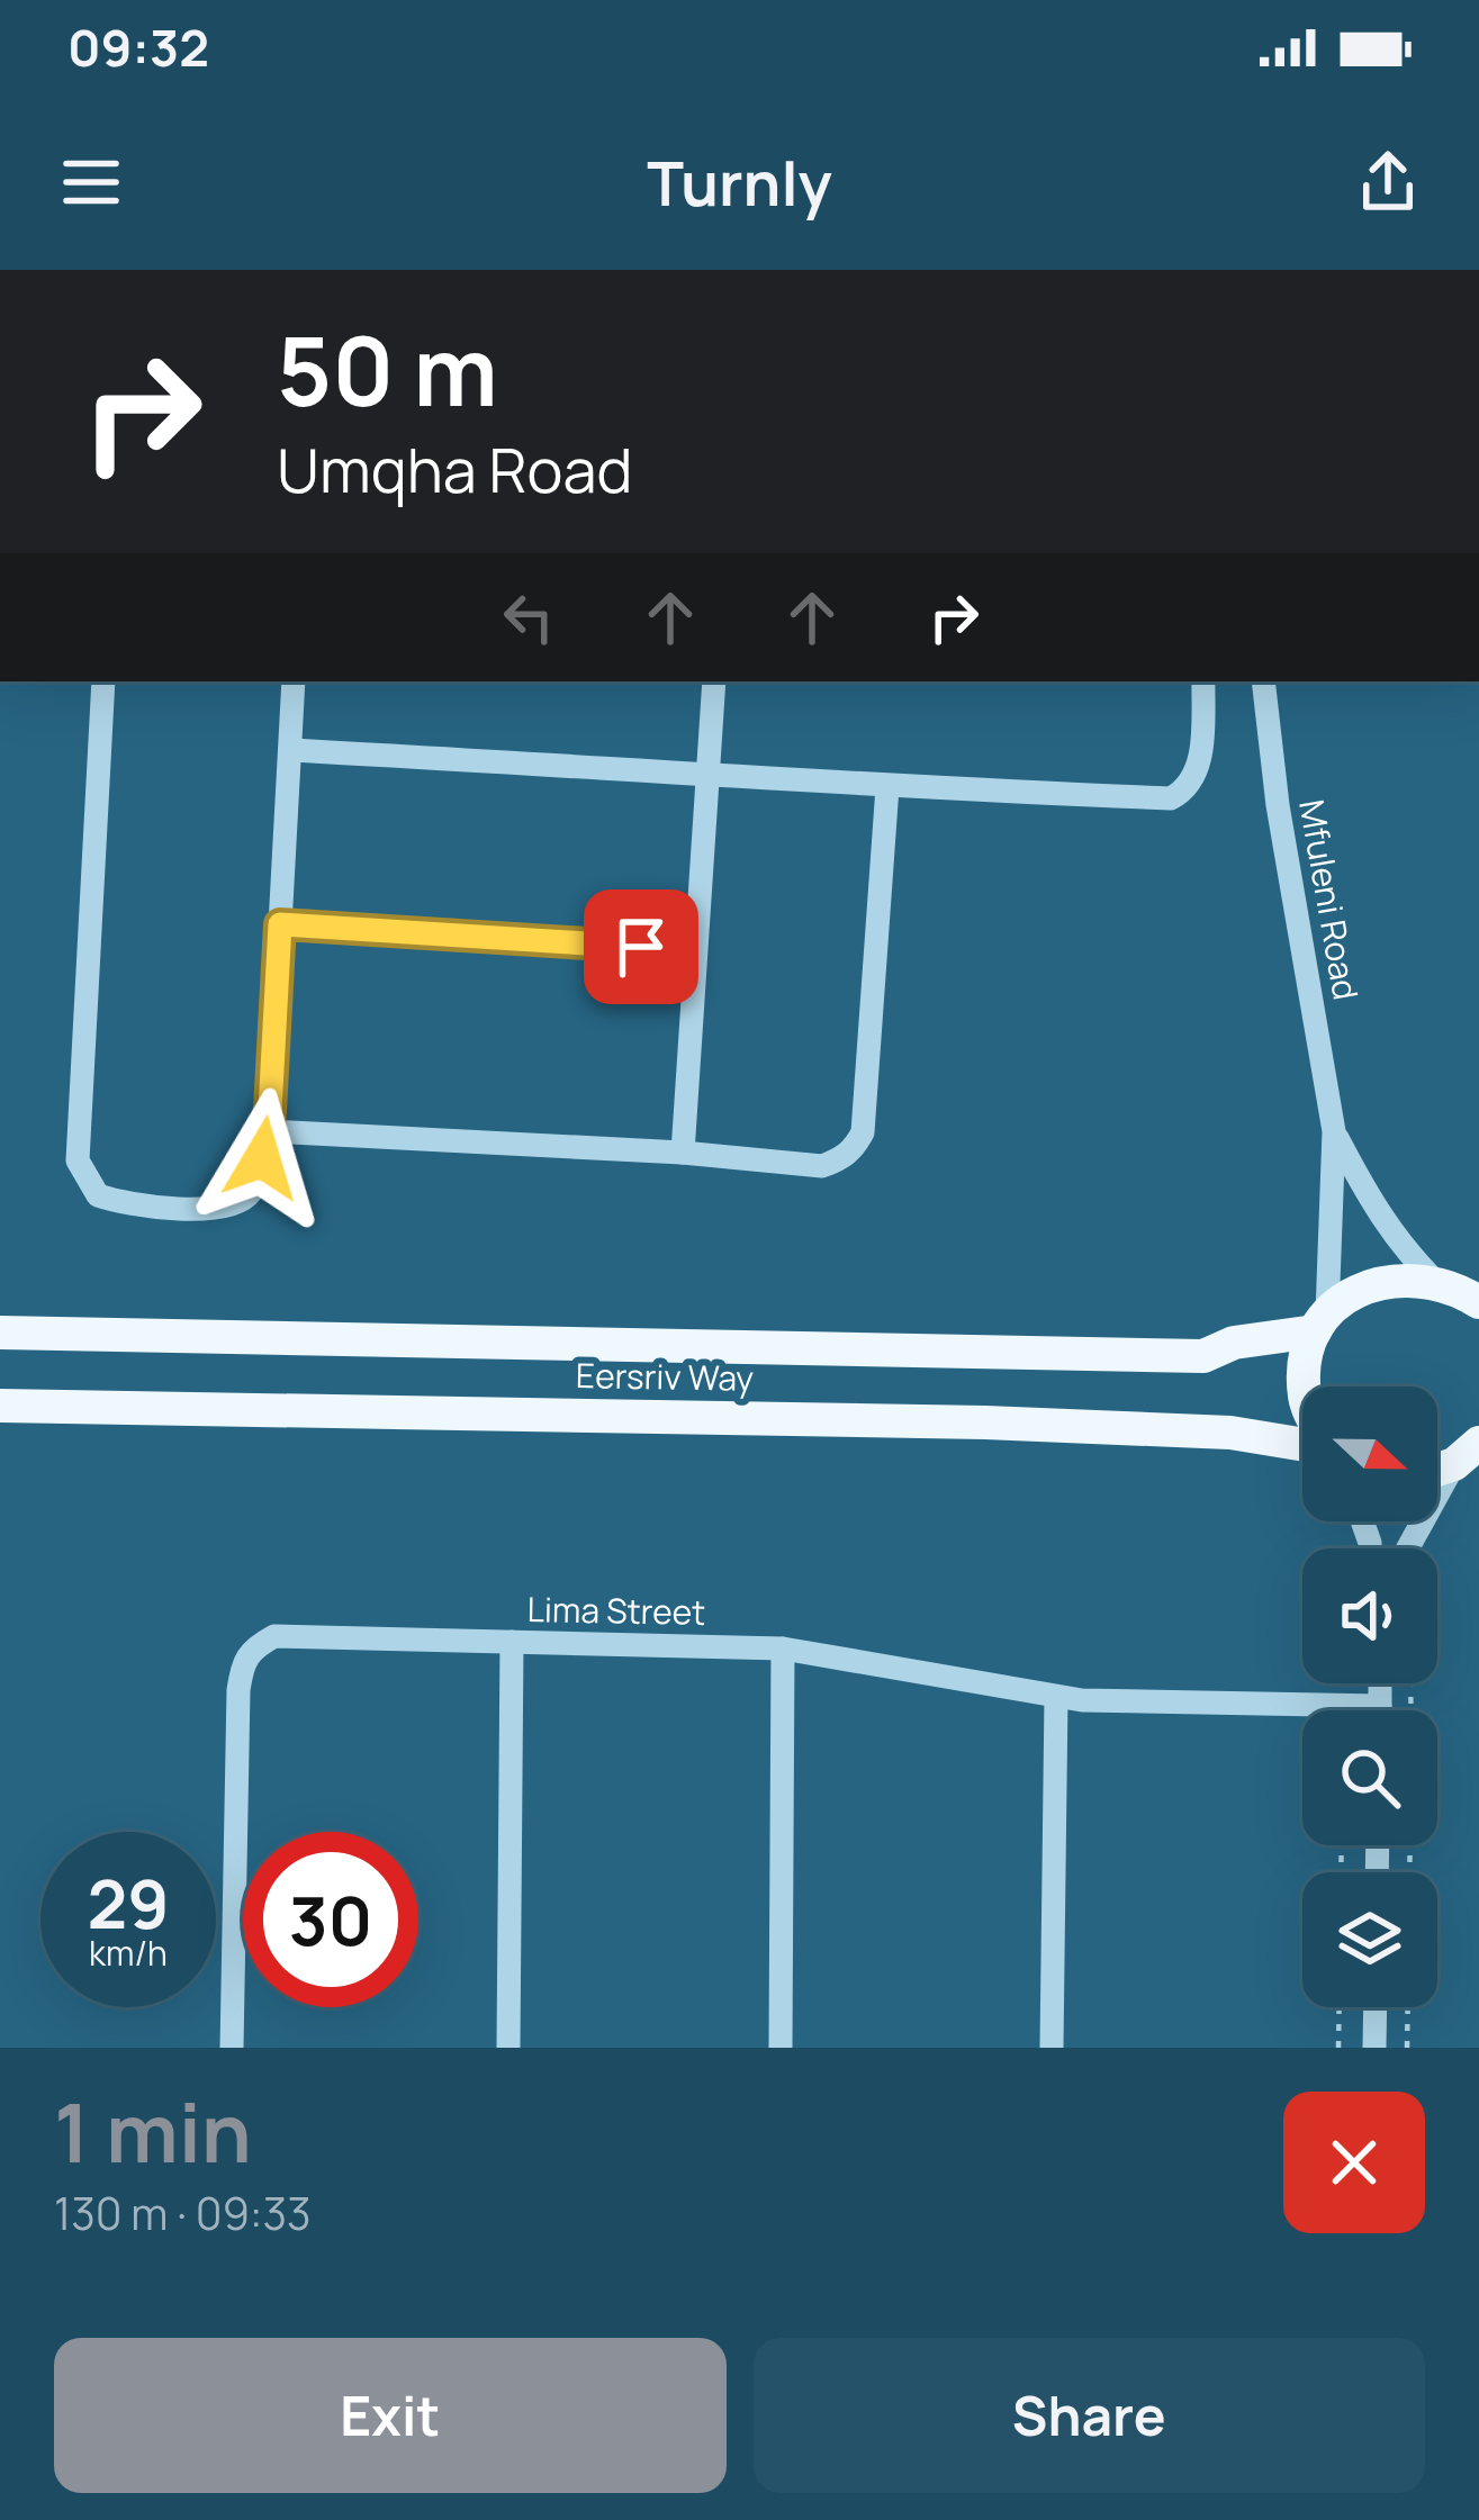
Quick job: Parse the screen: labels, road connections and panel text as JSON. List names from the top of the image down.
{
  "streets": {
    "main road": ["Eersriv Way"],
    "street": ["Mfuleni Road", "Lima Street"]
  },
  "crossings": [
    ["Mfuleni Road", "Eersriv Way"]
  ],
  "north": "right",
  "page": {
    "status": "09:32",
    "header": "Turnly",
    "turn": ["50 m", "Umqha Road"],
    "speed": "29 km/h",
    "limit": "30",
    "heading": ["1 min", "130 m · 09:33"],
    "buttons": ["Exit", "Share"]
  }
}
